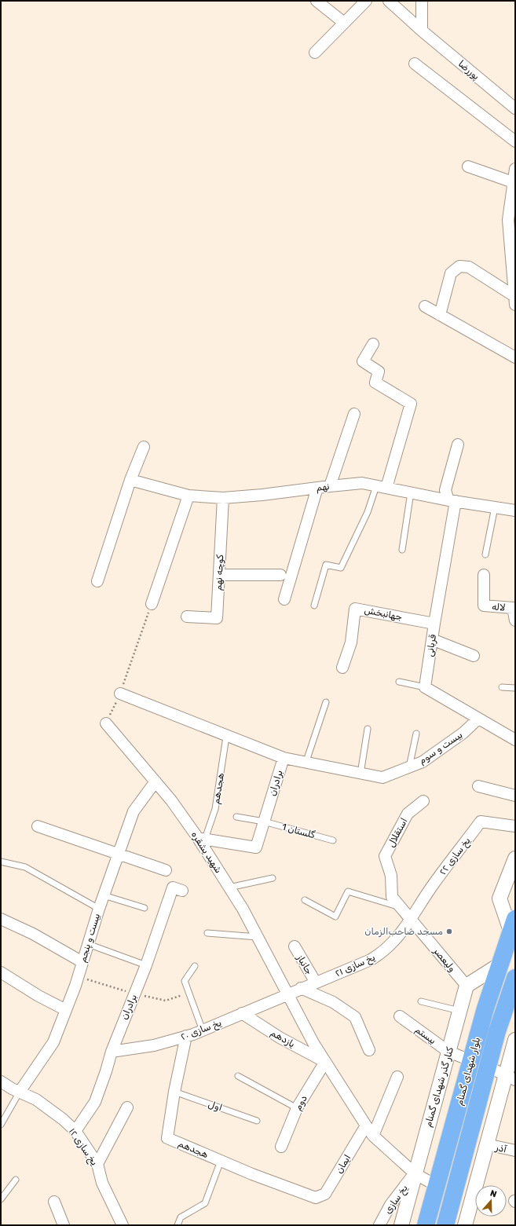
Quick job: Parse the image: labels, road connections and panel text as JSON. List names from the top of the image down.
{
  "streets": {
    "highway": ["بلوار شهدای گمنام"],
    "street": [
      "پوررضا",
      "نهم",
      "کوچه نهم",
      "لاله",
      "جهانبخش",
      "قربانی",
      "بیست و سوم",
      "برادران",
      "هجدهم",
      "استقلال",
      "شهید یشقره",
      "یخ سازی ۲۲",
      "بیست و پنجم",
      "ولیعصر",
      "جانباز",
      "یخ سازی ۲۱",
      "یخ سازی ۲۰",
      "بیستم",
      "یازدهم",
      "کنار گذر شهدای گمنام",
      "دوم",
      "یخ سازی ۱۲",
      "آذر",
      "ایمان",
      "یخ سازی"
    ],
    "lane": ["گلستان 1", "اول"]
  },
  "crossings": [
    ["نهم", "کوچه نهم"],
    ["نهم", "قربانی"],
    ["جهانبخش", "قربانی"],
    ["بیست و سوم", "برادران"],
    ["برادران", "هجدهم"],
    ["برادران", "گلستان 1"],
    ["برادران", "شهید یشقره"],
    ["برادران", "یخ سازی ۲۰"],
    ["برادران", "یخ سازی ۱۲"],
    ["هجدهم", "شهید یشقره"],
    ["هجدهم", "یخ سازی ۲۰"],
    ["هجدهم", "اول"],
    ["هجدهم", "ایمان"],
    ["استقلال", "یخ سازی ۲۲"],
    ["استقلال", "ولیعصر"],
    ["استقلال", "یخ سازی ۲۱"],
    ["شهید یشقره", "بیست و پنجم"],
    ["شهید یشقره", "یخ سازی ۲۱"],
    ["شهید یشقره", "یخ سازی ۲۰"],
    ["یخ سازی ۲۲", "ولیعصر"],
    ["یخ سازی ۲۲", "یخ سازی ۲۱"],
    ["بیست و پنجم", "یخ سازی ۱۲"],
    ["ولیعصر", "یخ سازی ۲۱"],
    ["ولیعصر", "کنار گذر شهدای گمنام"],
    ["جانباز", "یخ سازی ۲۱"],
    ["یخ سازی ۲۱", "یخ سازی ۲۰"],
    ["یخ سازی ۲۰", "یازدهم"],
    ["بیستم", "بلوار شهدای گمنام"],
    ["بیستم", "کنار گذر شهدای گمنام"],
    ["یازدهم", "دوم"],
    ["کنار گذر شهدای گمنام", "یخ سازی"]
  ],
  "places": ["مسجد صاحب‌الزمان"],
  "north": "top"
}
